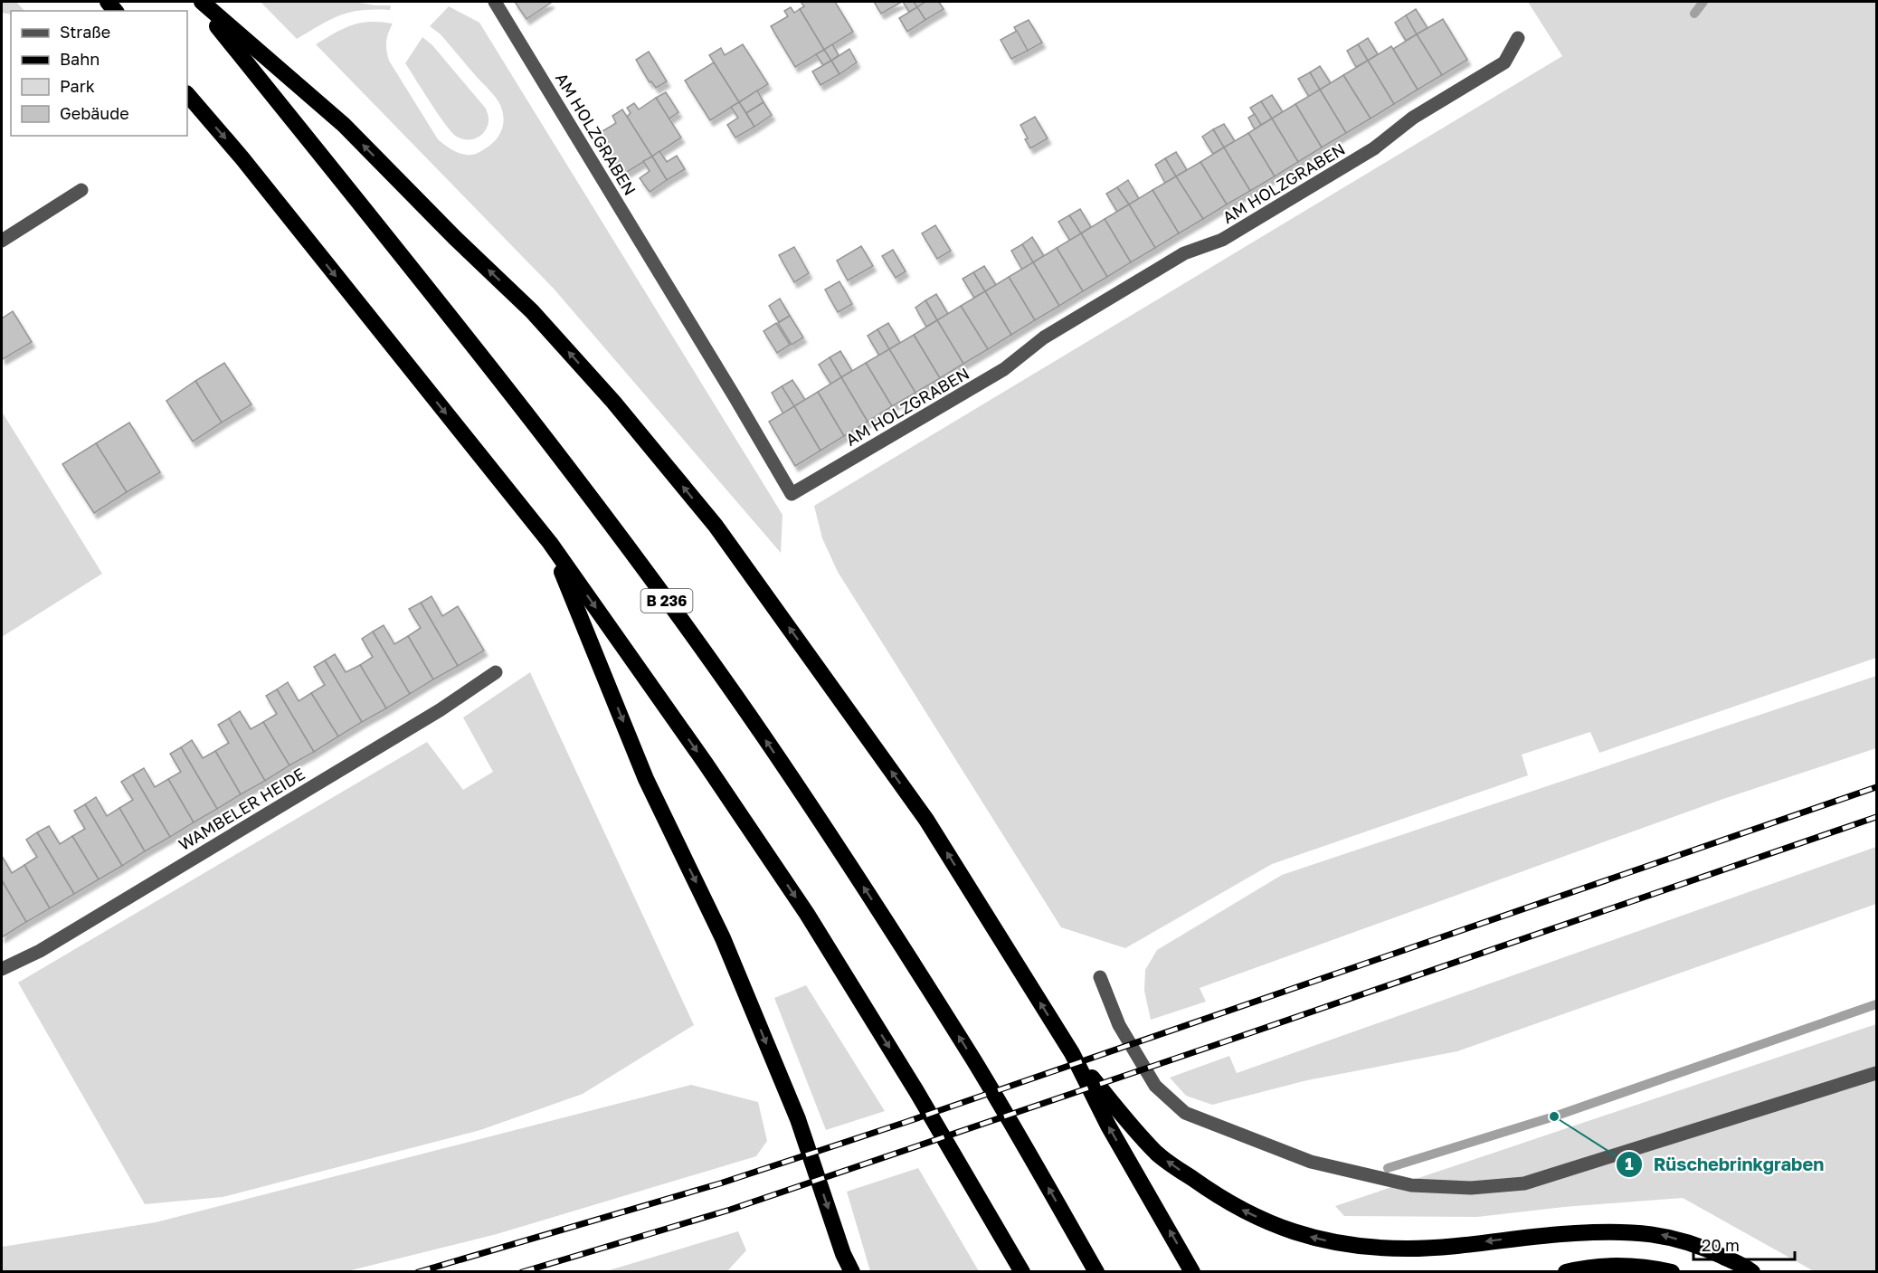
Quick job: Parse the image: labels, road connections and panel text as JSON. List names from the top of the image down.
{
  "streets": {
    "highway": ["B 236"],
    "street": ["AM HOLZGRABEN", "WAMBELER HEIDE"]
  },
  "places": ["Rüschebrinkgraben"],
  "legend": [
    "Straße",
    "Bahn",
    "Park",
    "Gebäude"
  ],
  "scale_bar": "20 m"
}
